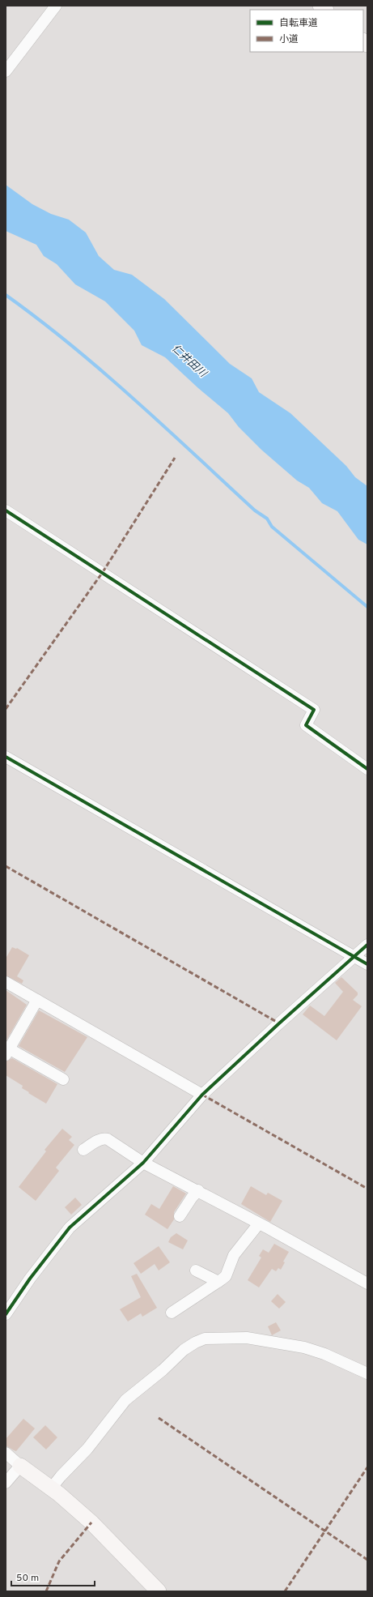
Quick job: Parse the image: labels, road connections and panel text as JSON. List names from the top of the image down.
{
  "water": ["仁井田川"],
  "legend": ["自転車道", "小道"],
  "scale_bar": "50 m"
}
